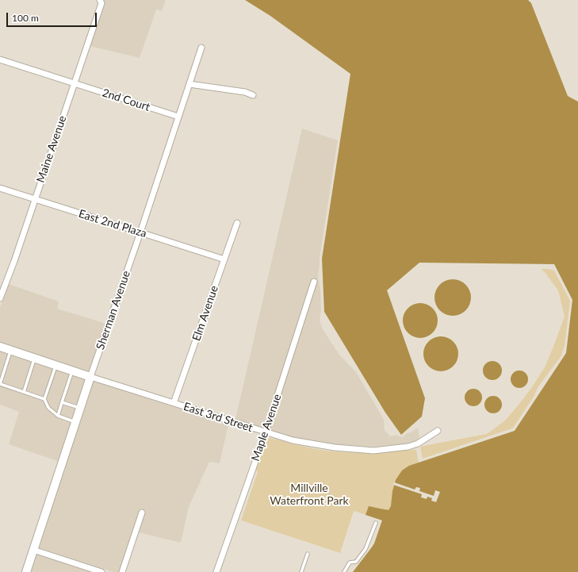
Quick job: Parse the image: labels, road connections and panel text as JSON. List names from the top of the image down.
{
  "streets": {
    "street": [
      "2nd Court",
      "Maine Avenue",
      "East 2nd Plaza",
      "Sherman Avenue",
      "Elm Avenue",
      "East 3rd Street",
      "Maple Avenue"
    ]
  },
  "crossings": [
    ["2nd Court", "Maine Avenue"],
    ["2nd Court", "Sherman Avenue"],
    ["Maine Avenue", "East 2nd Plaza"],
    ["East 2nd Plaza", "Sherman Avenue"],
    ["East 2nd Plaza", "Elm Avenue"],
    ["Sherman Avenue", "East 3rd Street"],
    ["Elm Avenue", "East 3rd Street"],
    ["East 3rd Street", "Maple Avenue"]
  ],
  "parks": ["Millville Waterfront Park"],
  "scale_bar": "100 m"
}
